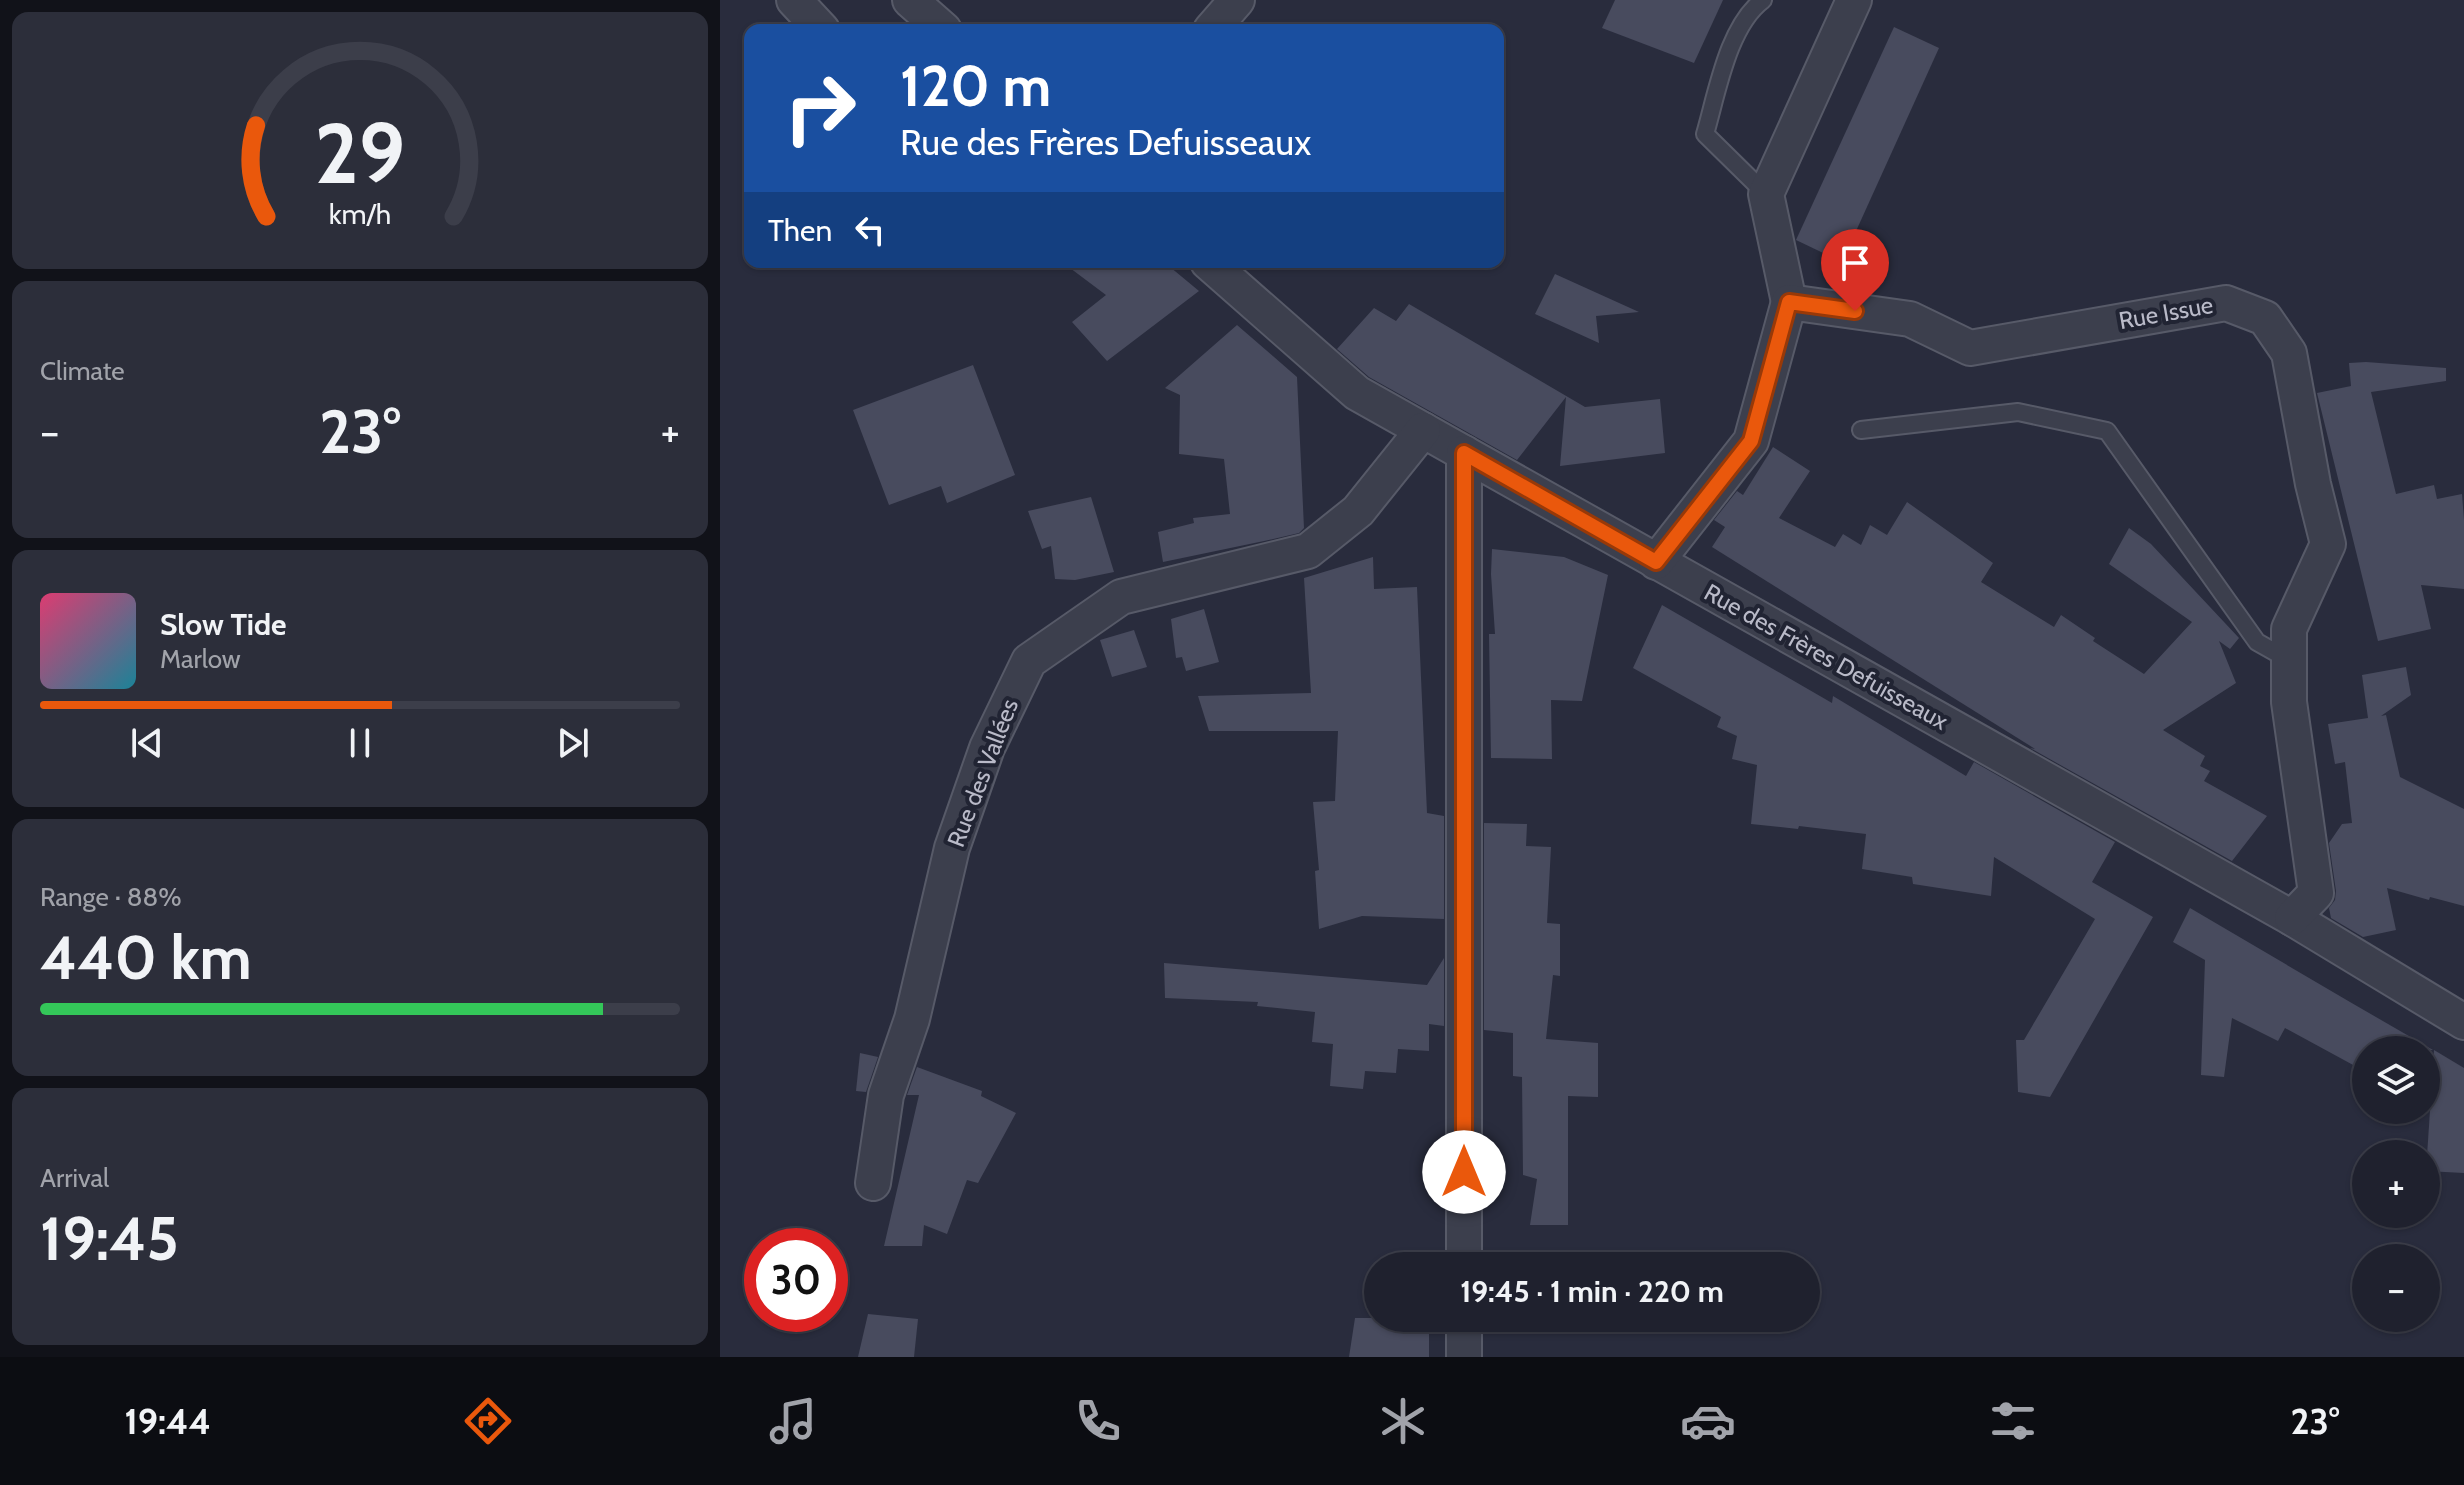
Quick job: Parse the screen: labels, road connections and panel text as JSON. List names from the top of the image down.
{
  "streets": {
    "street": ["Rue Issue", "Rue des Frères Defuisseaux", "Rue des Vallées"]
  },
  "crossings": [
    ["Rue Issue", "Rue des Frères Defuisseaux"],
    ["Rue des Frères Defuisseaux", "Rue des Vallées"]
  ],
  "page": {
    "turn": ["120 m", "Rue des Frères Defuisseaux"],
    "then": "Then",
    "tile": [
      "Climate",
      ["Range · 88%", "440 km"],
      ["Arrival", "19:45"]
    ],
    "heat": ["−", "23°", "+"],
    "song": ["Slow Tide", "Marlow"],
    "map_buttons": ["+", "−"],
    "limit": "30",
    "trip": "19:45 · 1 min · 220 m",
    "tabs": ["19:44", "23°"],
    "gauge": ["29", "km/h"]
  }
}
